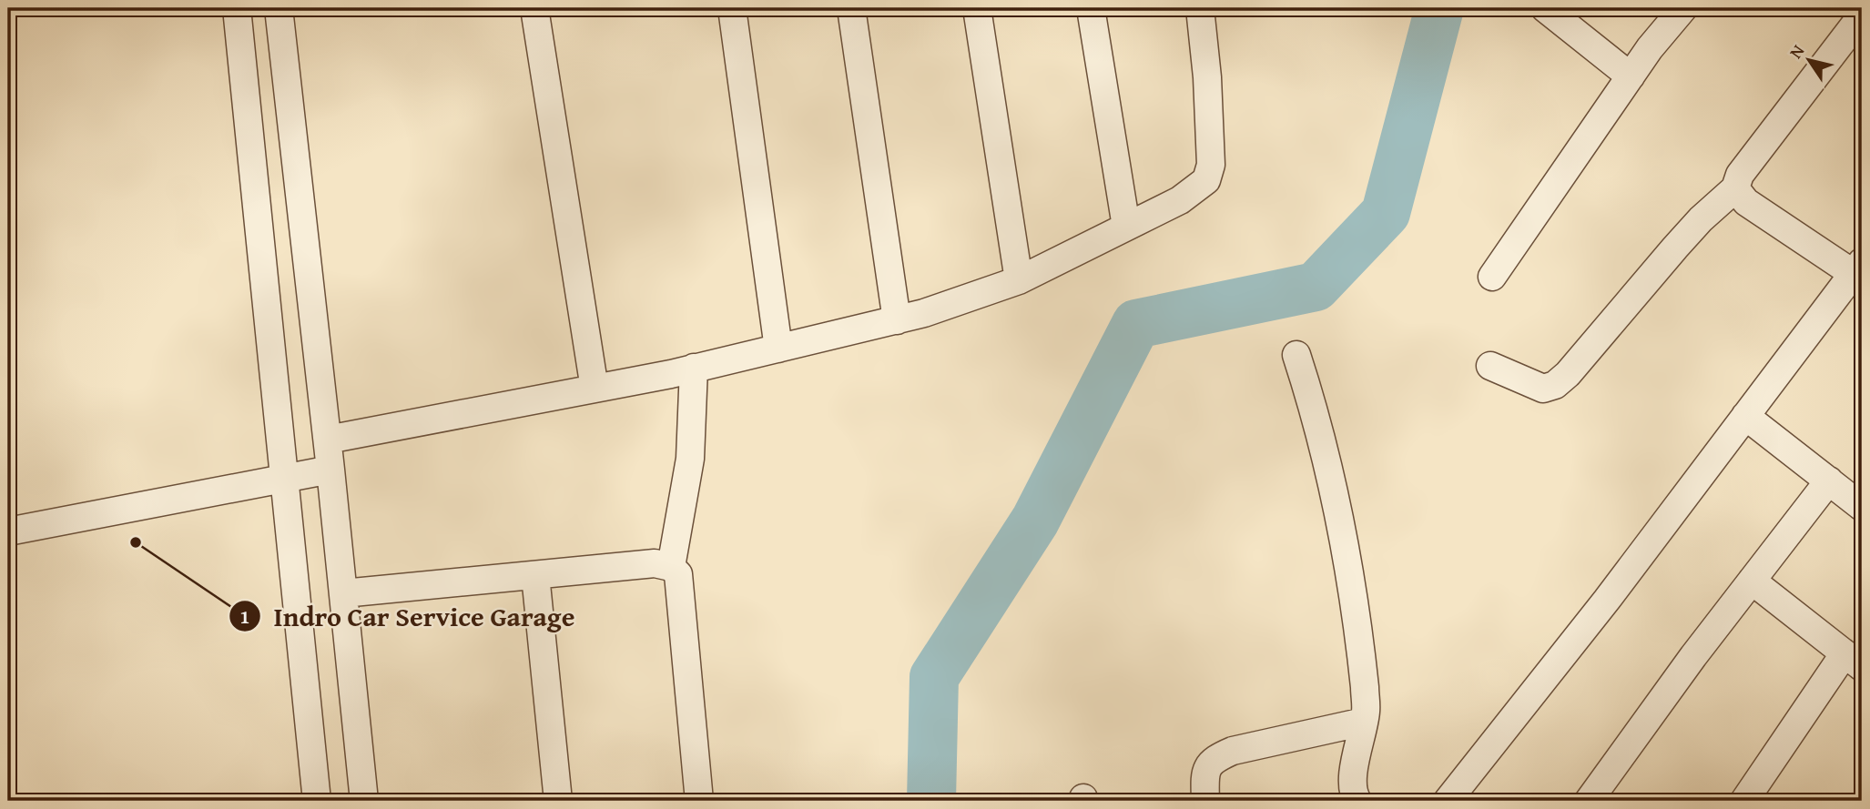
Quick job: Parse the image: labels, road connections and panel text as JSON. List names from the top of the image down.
{
  "places": ["Indro Car Service Garage"],
  "north": "top left"
}
